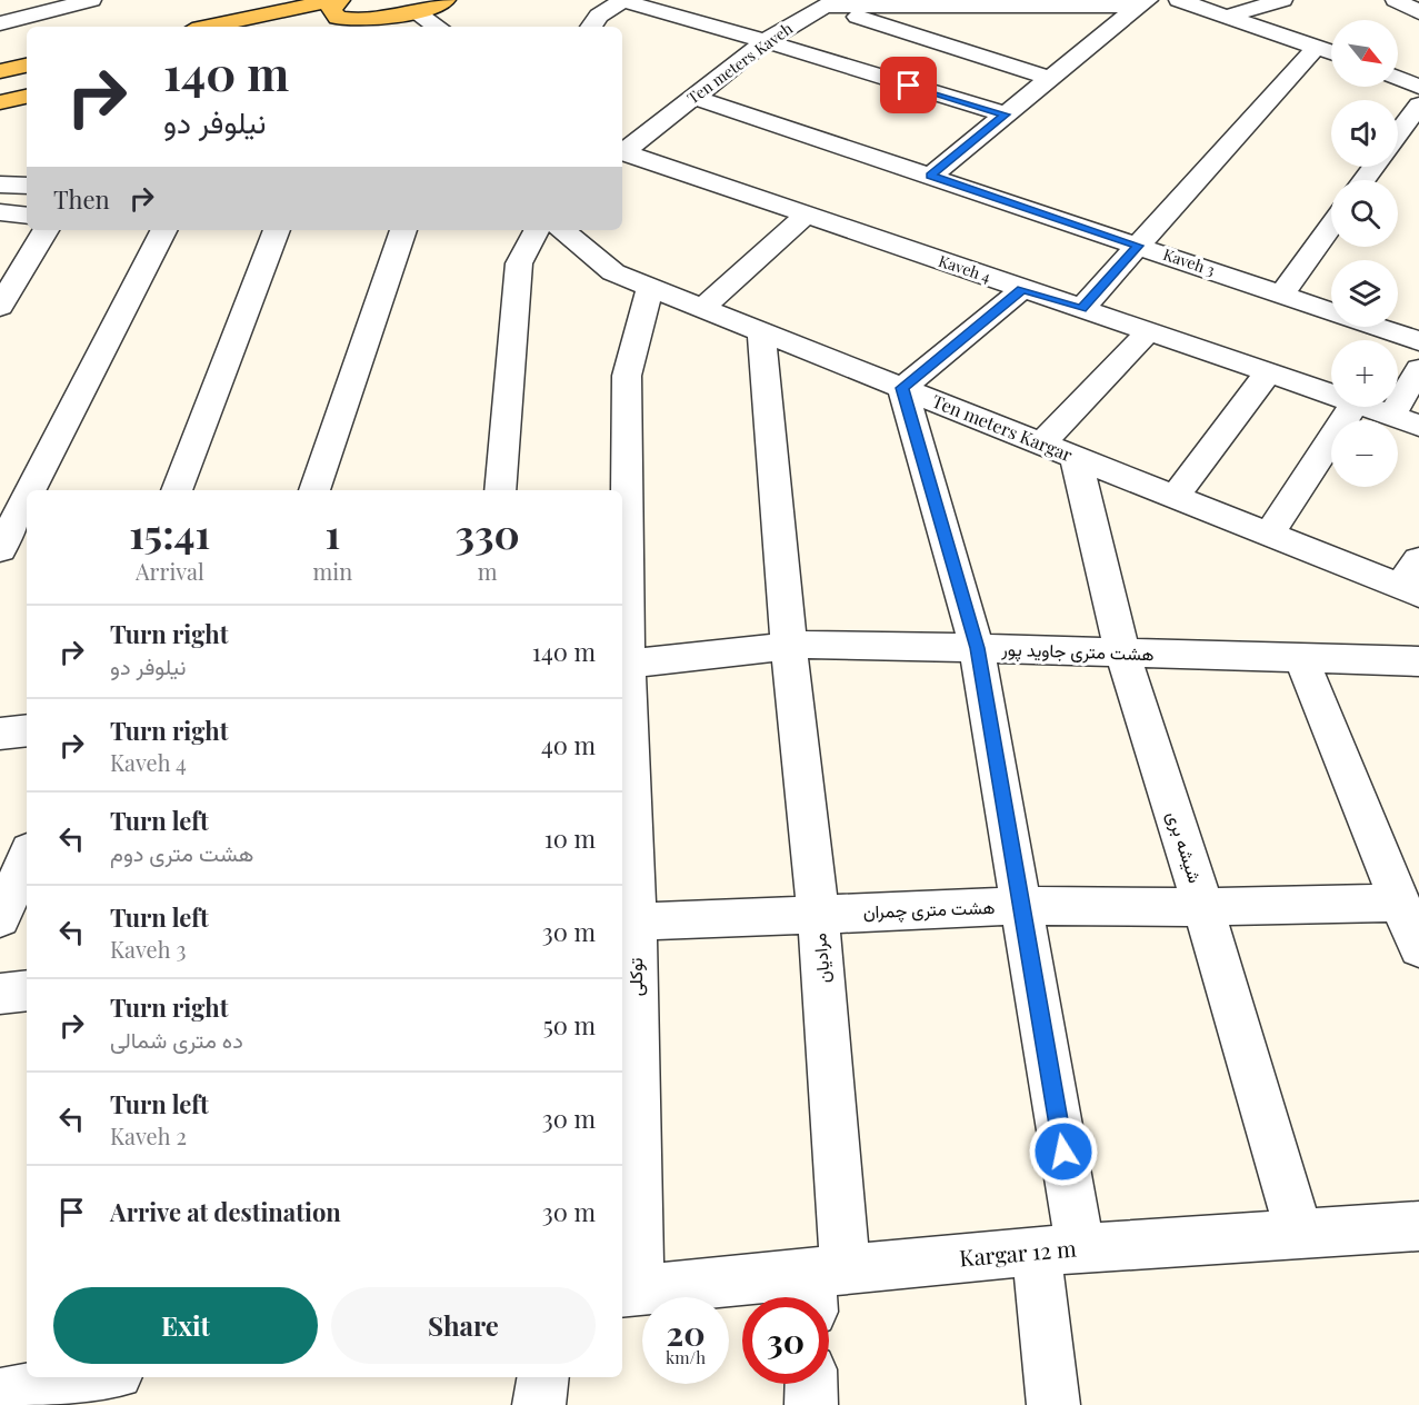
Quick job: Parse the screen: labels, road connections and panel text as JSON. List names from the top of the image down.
{
  "streets": {
    "street": [
      "Ten meters Kaveh",
      "Kaveh 3",
      "Kaveh 4",
      "Ten meters Kargar",
      "هشت متری جاوید پور",
      "شیشه بری",
      "هشت متری چمران",
      "مرادیان",
      "توکلی",
      "Kargar 12 m"
    ]
  },
  "crossings": [
    ["Ten meters Kaveh", "Kaveh 3"],
    ["Ten meters Kargar", "شیشه بری"],
    ["Ten meters Kargar", "مرادیان"],
    ["Ten meters Kargar", "توکلی"],
    ["هشت متری جاوید پور", "شیشه بری"],
    ["هشت متری جاوید پور", "مرادیان"],
    ["هشت متری جاوید پور", "توکلی"],
    ["شیشه بری", "هشت متری چمران"],
    ["شیشه بری", "Kargar 12 m"],
    ["هشت متری چمران", "مرادیان"],
    ["هشت متری چمران", "توکلی"],
    ["مرادیان", "Kargar 12 m"],
    ["توکلی", "Kargar 12 m"]
  ],
  "north": "bottom right",
  "page": {
    "map_buttons": ["+", "−"],
    "turn": ["140 m", "نیلوفر دو"],
    "then": "Then",
    "eta": [
      "15:41",
      "Arrival",
      "1",
      "min",
      "330",
      "m"
    ],
    "list": [
      {
        "name": "Turn right",
        "note": "نیلوفر دو",
        "value": "140 m"
      },
      {
        "name": "Turn right",
        "note": "Kaveh 4",
        "value": "40 m"
      },
      {
        "name": "Turn left",
        "note": "هشت متری دوم",
        "value": "10 m"
      },
      {
        "name": "Turn left",
        "note": "Kaveh 3",
        "value": "30 m"
      },
      {
        "name": "Turn right",
        "note": "ده متری شمالی",
        "value": "50 m"
      },
      {
        "name": "Turn left",
        "note": "Kaveh 2",
        "value": "30 m"
      },
      {
        "name": "Arrive at destination",
        "value": "30 m"
      }
    ],
    "buttons": ["Exit", "Share"],
    "speed": "20 km/h",
    "limit": "30"
  }
}
